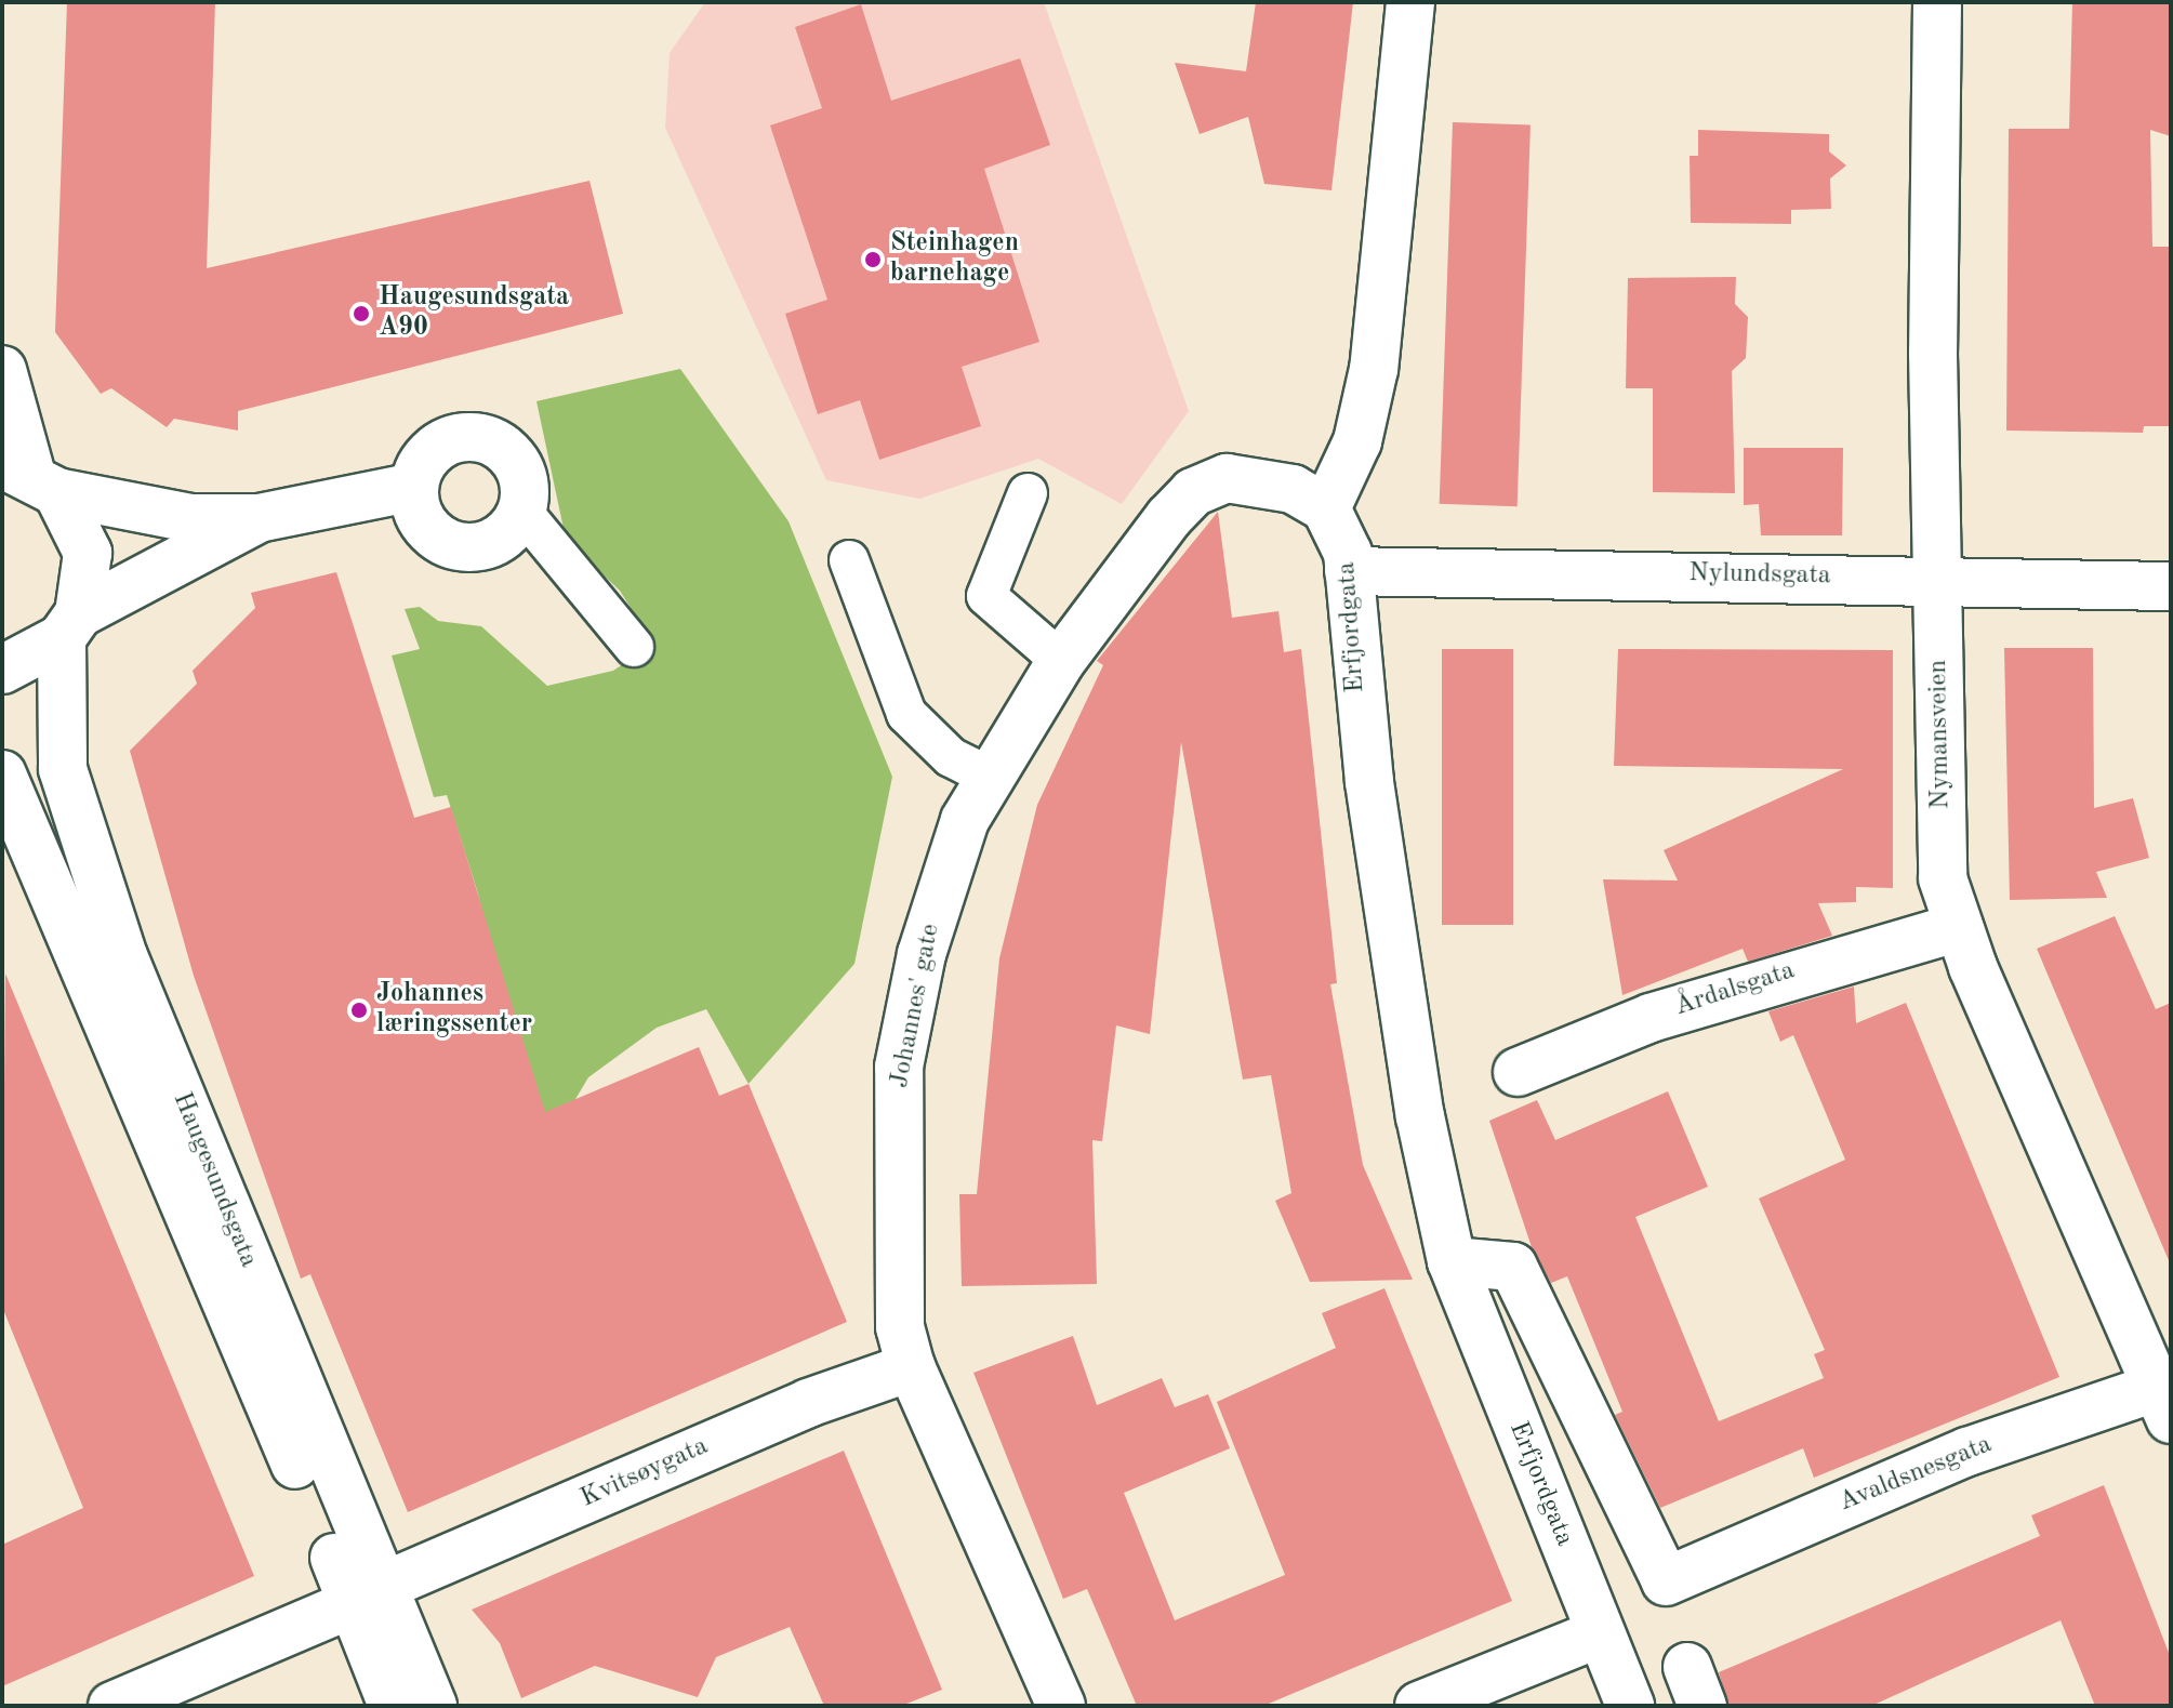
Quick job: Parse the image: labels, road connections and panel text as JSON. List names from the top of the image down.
{
  "streets": {
    "street": [
      "Nylundsgata",
      "Erfjordgata",
      "Nymansveien",
      "Årdalsgata",
      "Johannes' gate",
      "Haugesundsgata",
      "Kvitsøygata",
      "Avaldsnesgata"
    ]
  },
  "crossings": [
    ["Nylundsgata", "Erfjordgata"],
    ["Nylundsgata", "Nymansveien"],
    ["Erfjordgata", "Johannes' gate"],
    ["Erfjordgata", "Avaldsnesgata"],
    ["Nymansveien", "Årdalsgata"],
    ["Nymansveien", "Avaldsnesgata"],
    ["Johannes' gate", "Kvitsøygata"],
    ["Haugesundsgata", "Kvitsøygata"]
  ],
  "places": ["Steinhagen barnehage", "Haugesundsgata A90", "Johannes læringssenter"]
}
